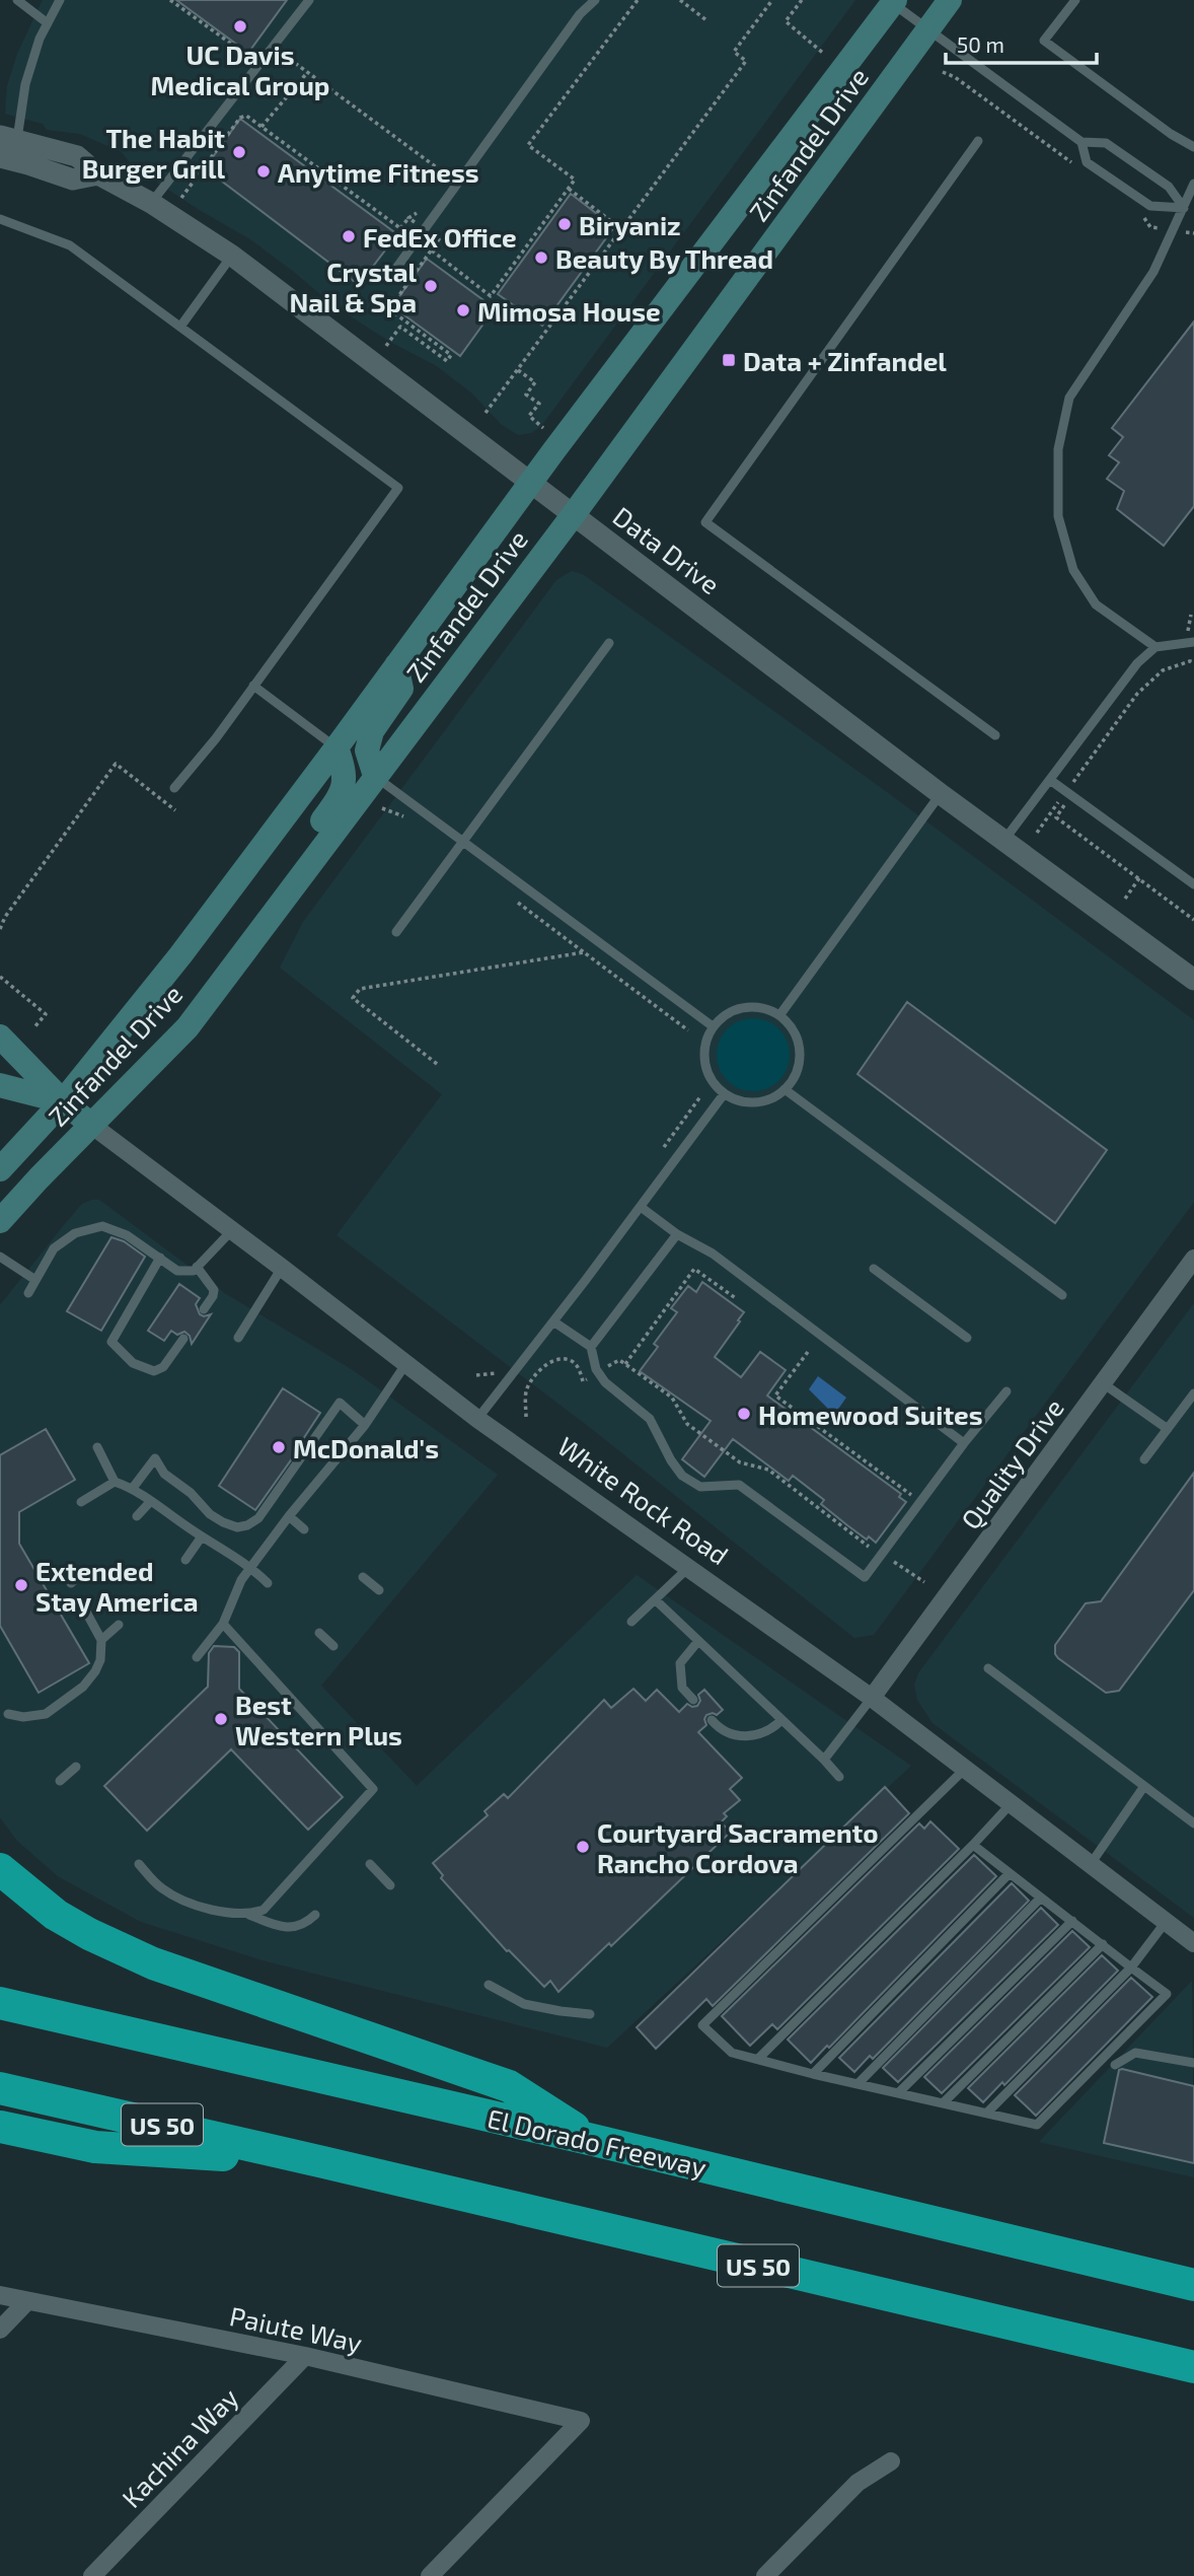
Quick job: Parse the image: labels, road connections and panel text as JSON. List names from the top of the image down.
{
  "streets": {
    "highway": ["US 50", "El Dorado Freeway"],
    "main road": ["Zinfandel Drive", "White Rock Road"],
    "street": [
      "Data Drive",
      "Quality Drive",
      "Paiute Way",
      "Kachina Way"
    ]
  },
  "crossings": [
    ["Zinfandel Drive", "Data Drive"],
    ["Zinfandel Drive", "White Rock Road"],
    ["Quality Drive", "White Rock Road"],
    ["Paiute Way", "Kachina Way"]
  ],
  "places": {
    "other": [
      "UC Davis Medical Group",
      "The Habit Burger Grill",
      "Anytime Fitness",
      "Biryaniz",
      "FedEx Office",
      "Beauty By Thread",
      "Crystal Nail & Spa",
      "Mimosa House",
      "Homewood Suites",
      "McDonald's",
      "Extended Stay America",
      "Best Western Plus",
      "Courtyard Sacramento Rancho Cordova"
    ],
    "transit": ["Data + Zinfandel"]
  },
  "scale_bar": "50 m"
}
